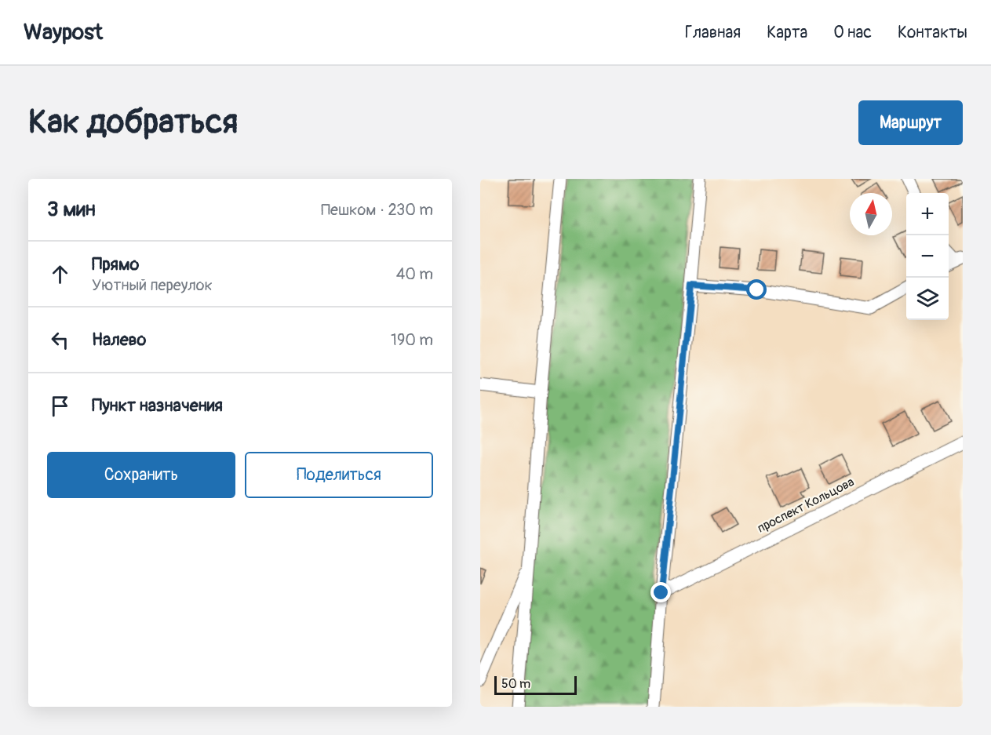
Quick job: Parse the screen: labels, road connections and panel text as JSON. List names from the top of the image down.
{
  "streets": {
    "street": ["проспект Кольцова"]
  },
  "scale_bar": "50 m",
  "north": "top",
  "page": {
    "header": "Waypost",
    "nav": [
      "Главная",
      "Карта",
      "О нас",
      "Контакты"
    ],
    "buttons": [
      "Маршрут",
      ["Сохранить", "Поделиться"]
    ],
    "title": "Как добраться",
    "heading": ["3 мин", "Пешком · 230 m"],
    "map_buttons": ["+", "−"],
    "list": [
      ["Прямо", "Уютный переулок", "40 m"],
      ["Налево", "190 m"],
      "Пункт назначения"
    ],
    "scale": "50 m"
  }
}
